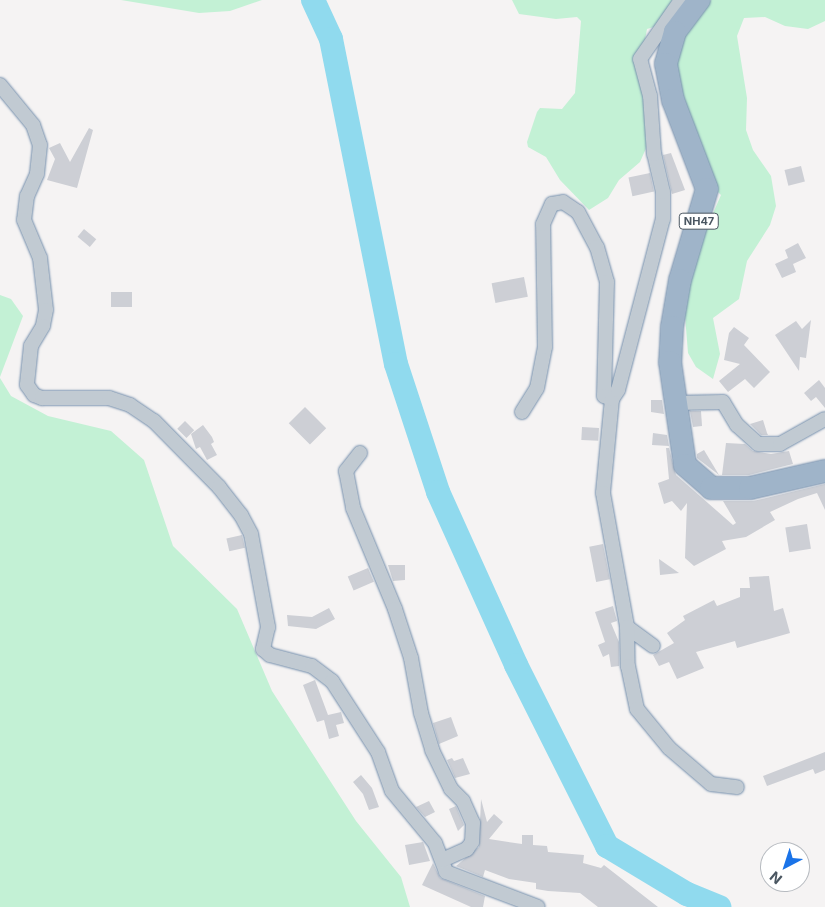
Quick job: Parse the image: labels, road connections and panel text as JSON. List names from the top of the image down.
{
  "streets": {
    "highway": ["NH47"]
  },
  "north": "bottom left"
}
